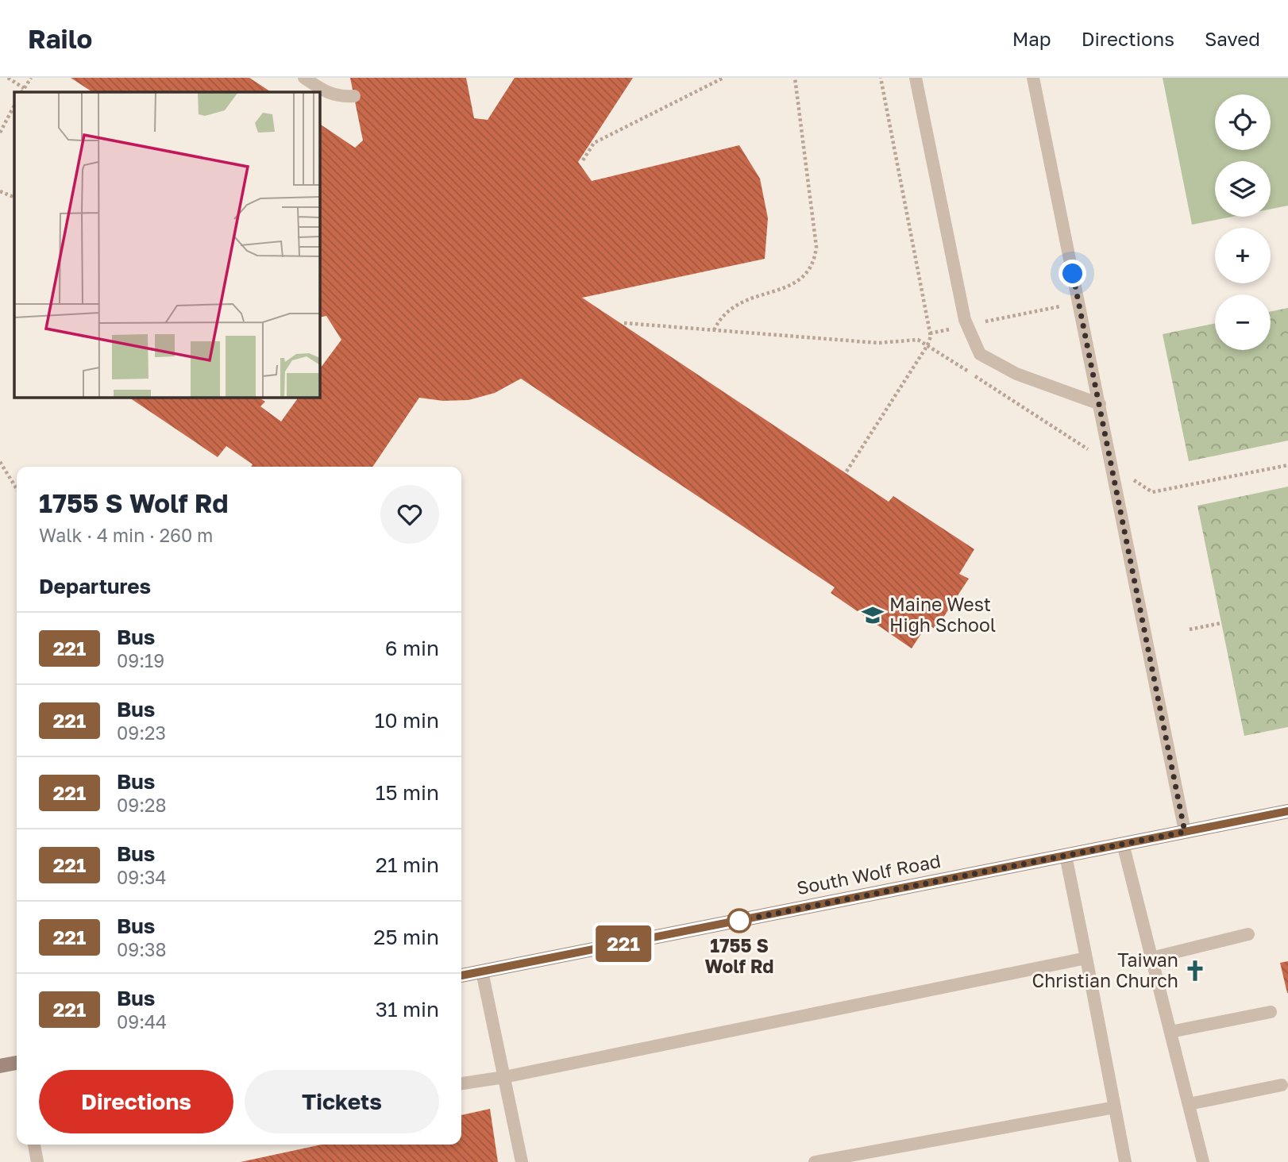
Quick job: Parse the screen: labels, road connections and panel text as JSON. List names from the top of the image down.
{
  "streets": {
    "main road": ["South Wolf Road"]
  },
  "places": {
    "school or university": ["Maine West High School"],
    "other": ["1755 S Wolf Rd"],
    "church": ["Taiwan Christian Church"]
  },
  "lines": ["bus line 221"],
  "page": {
    "header": "Railo",
    "nav": ["Map", "Directions", "Saved"],
    "on_map": "221",
    "map_buttons": ["+", "−"],
    "heading": [
      ["1755 S Wolf Rd", "Walk · 4 min · 260 m"],
      "Departures"
    ],
    "list": [
      {
        "mark": "221",
        "name": "Bus",
        "note": "09:19",
        "value": "6 min"
      },
      {
        "mark": "221",
        "name": "Bus",
        "note": "09:23",
        "value": "10 min"
      },
      {
        "mark": "221",
        "name": "Bus",
        "note": "09:28",
        "value": "15 min"
      },
      {
        "mark": "221",
        "name": "Bus",
        "note": "09:34",
        "value": "21 min"
      },
      {
        "mark": "221",
        "name": "Bus",
        "note": "09:38",
        "value": "25 min"
      },
      {
        "mark": "221",
        "name": "Bus",
        "note": "09:44",
        "value": "31 min"
      }
    ],
    "buttons": ["Directions", "Tickets"]
  }
}
